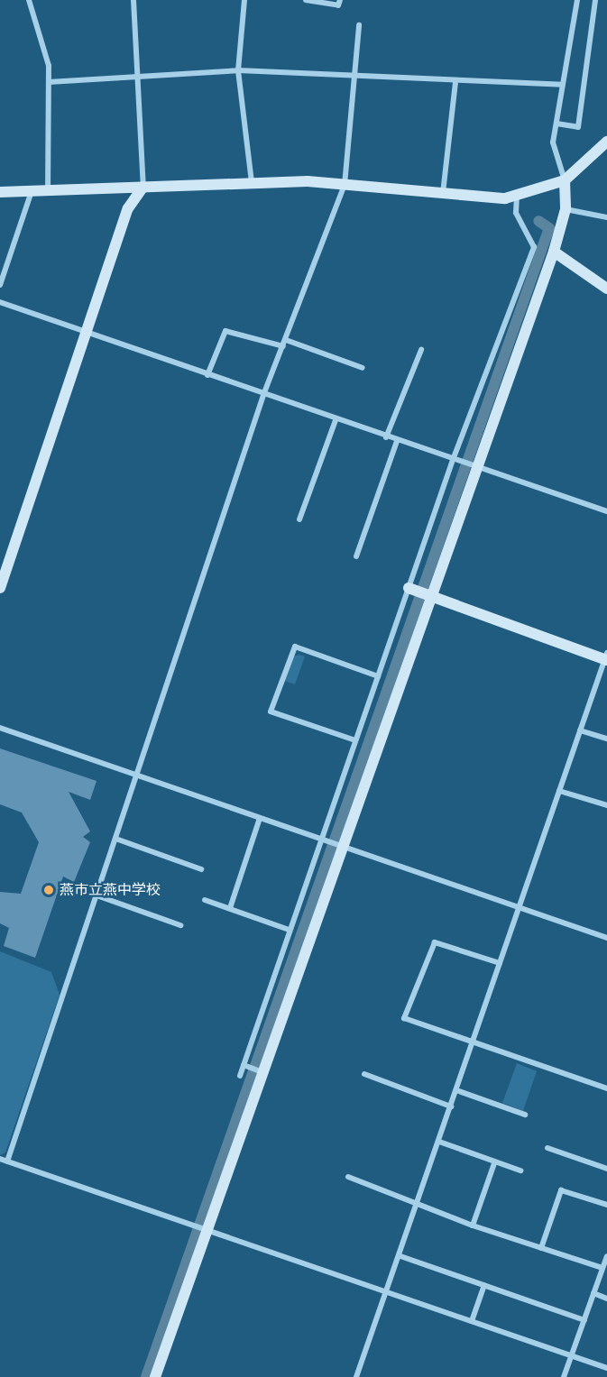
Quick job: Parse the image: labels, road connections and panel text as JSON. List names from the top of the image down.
{
  "places": ["燕市立燕中学校"]
}
